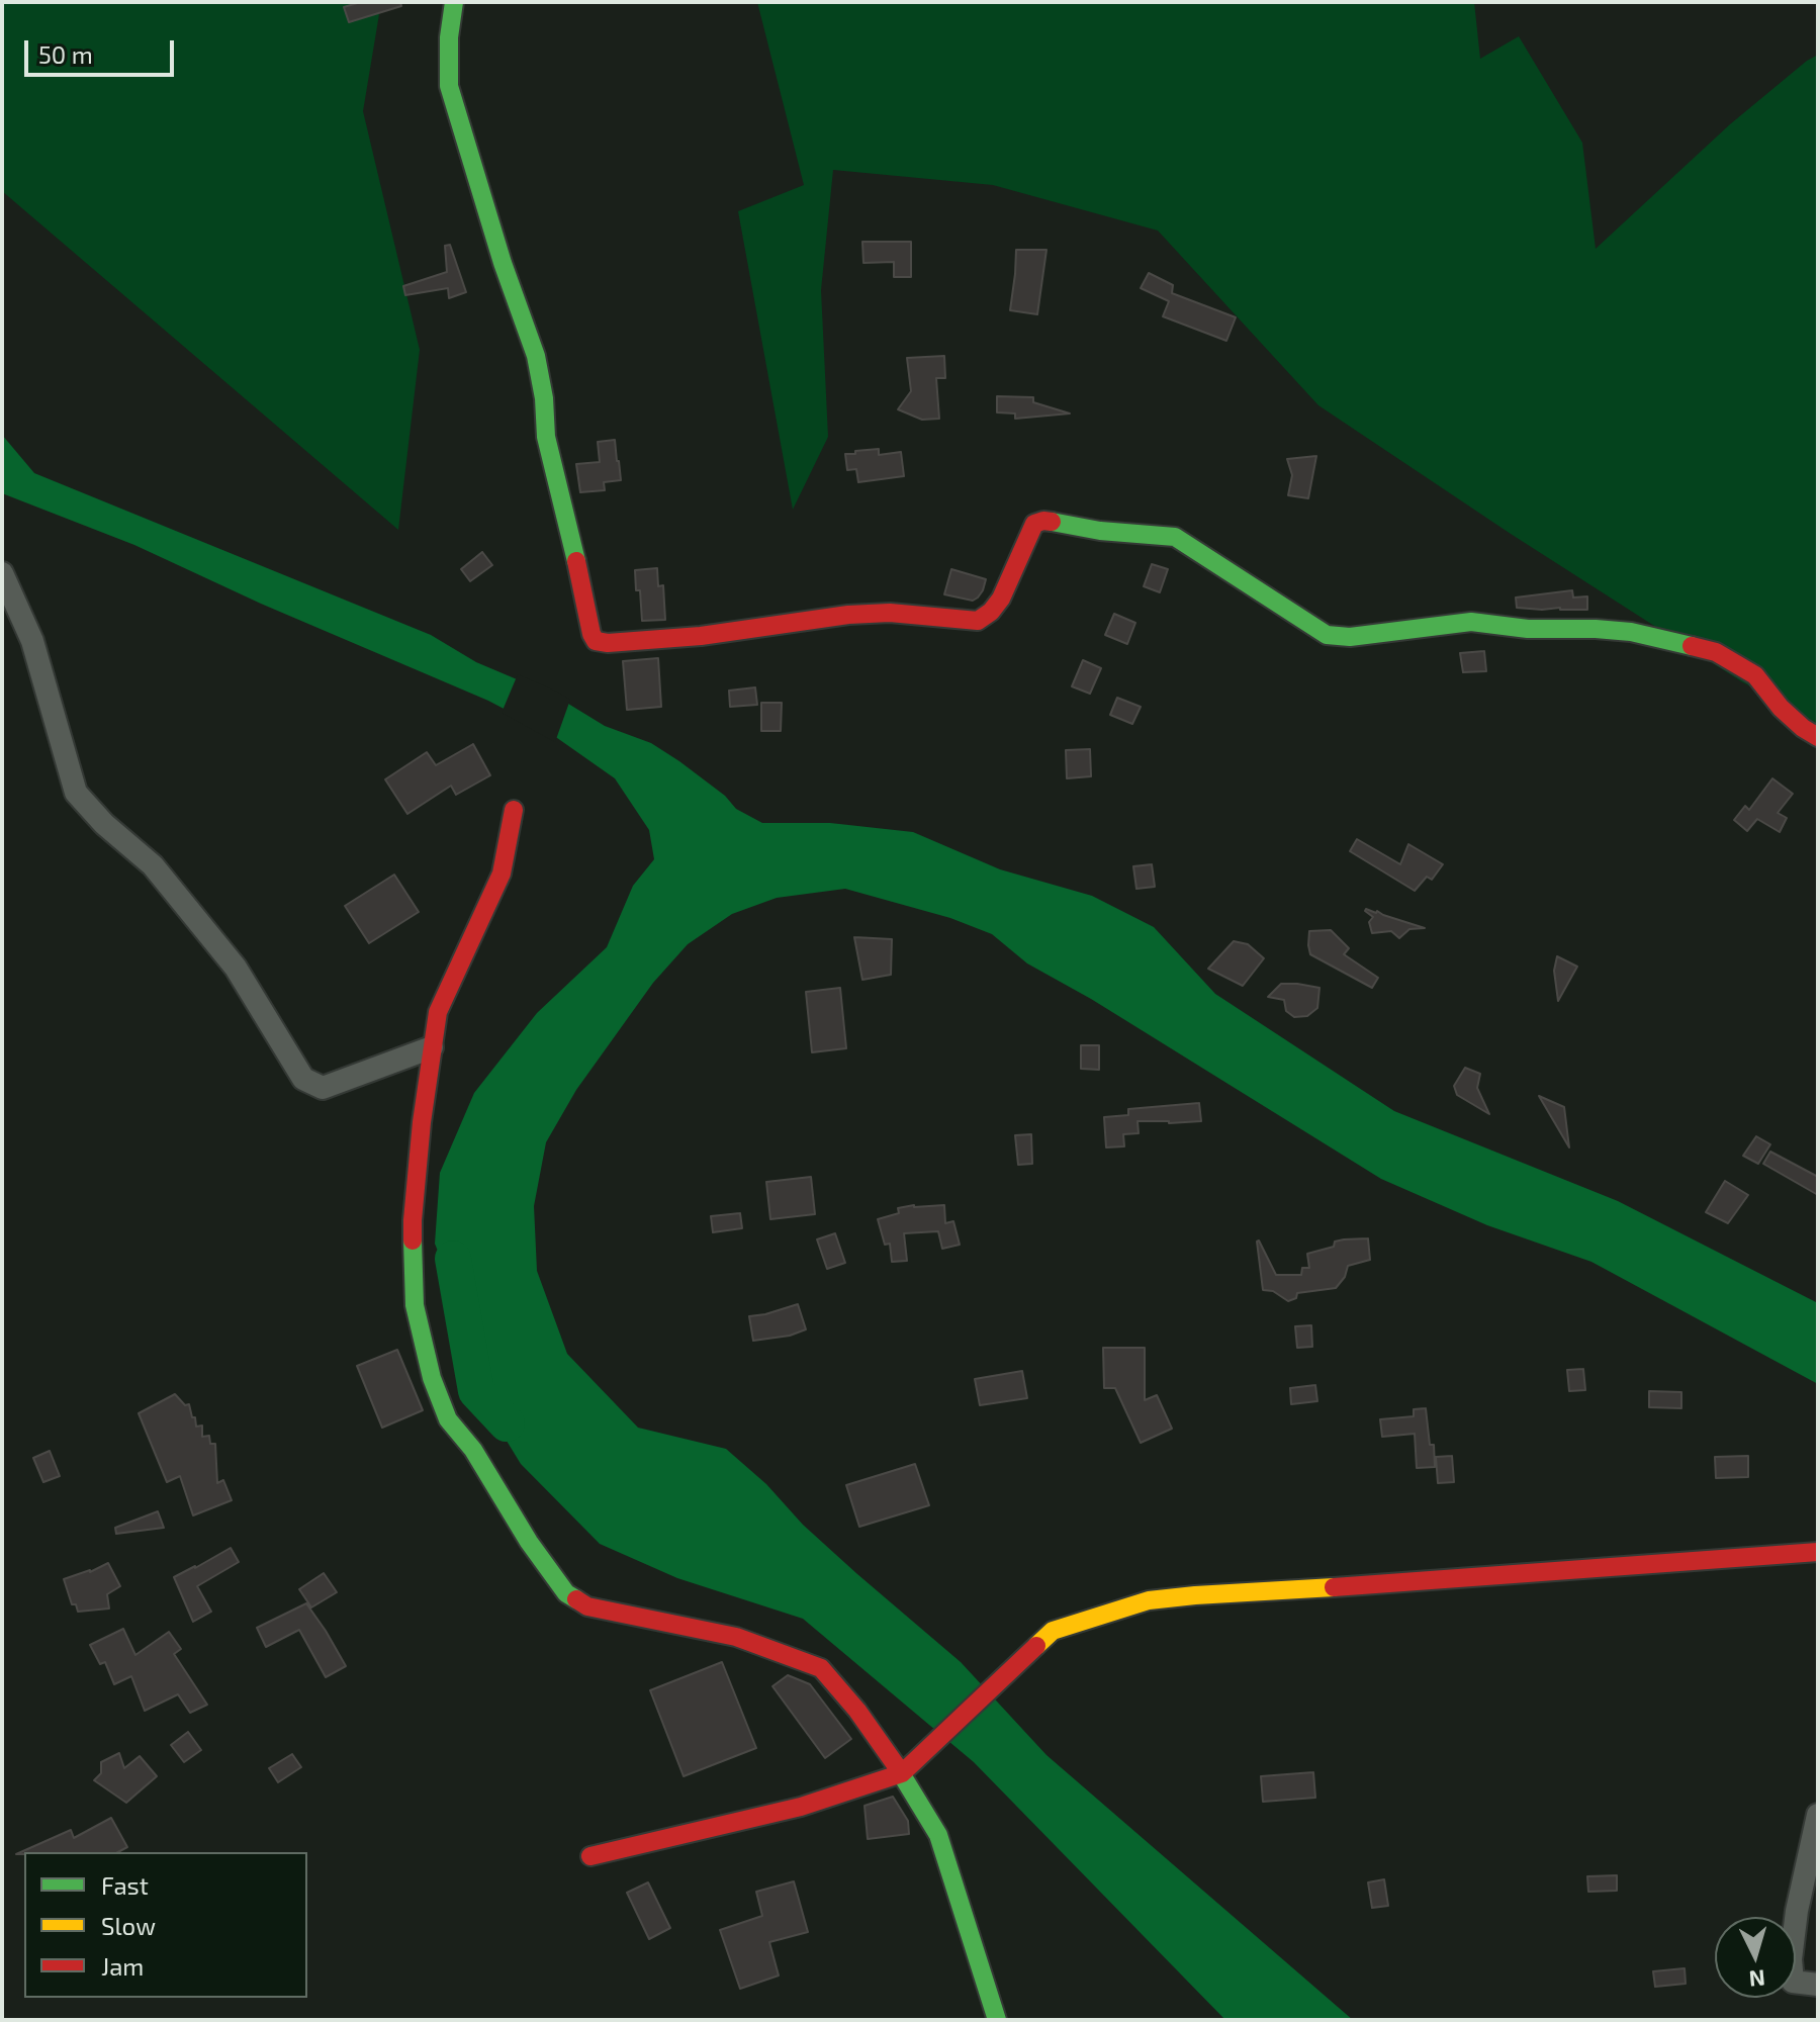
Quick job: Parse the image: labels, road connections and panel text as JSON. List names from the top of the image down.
{
  "legend": ["Fast", "Slow", "Jam"],
  "scale_bar": "50 m",
  "north": "bottom"
}
